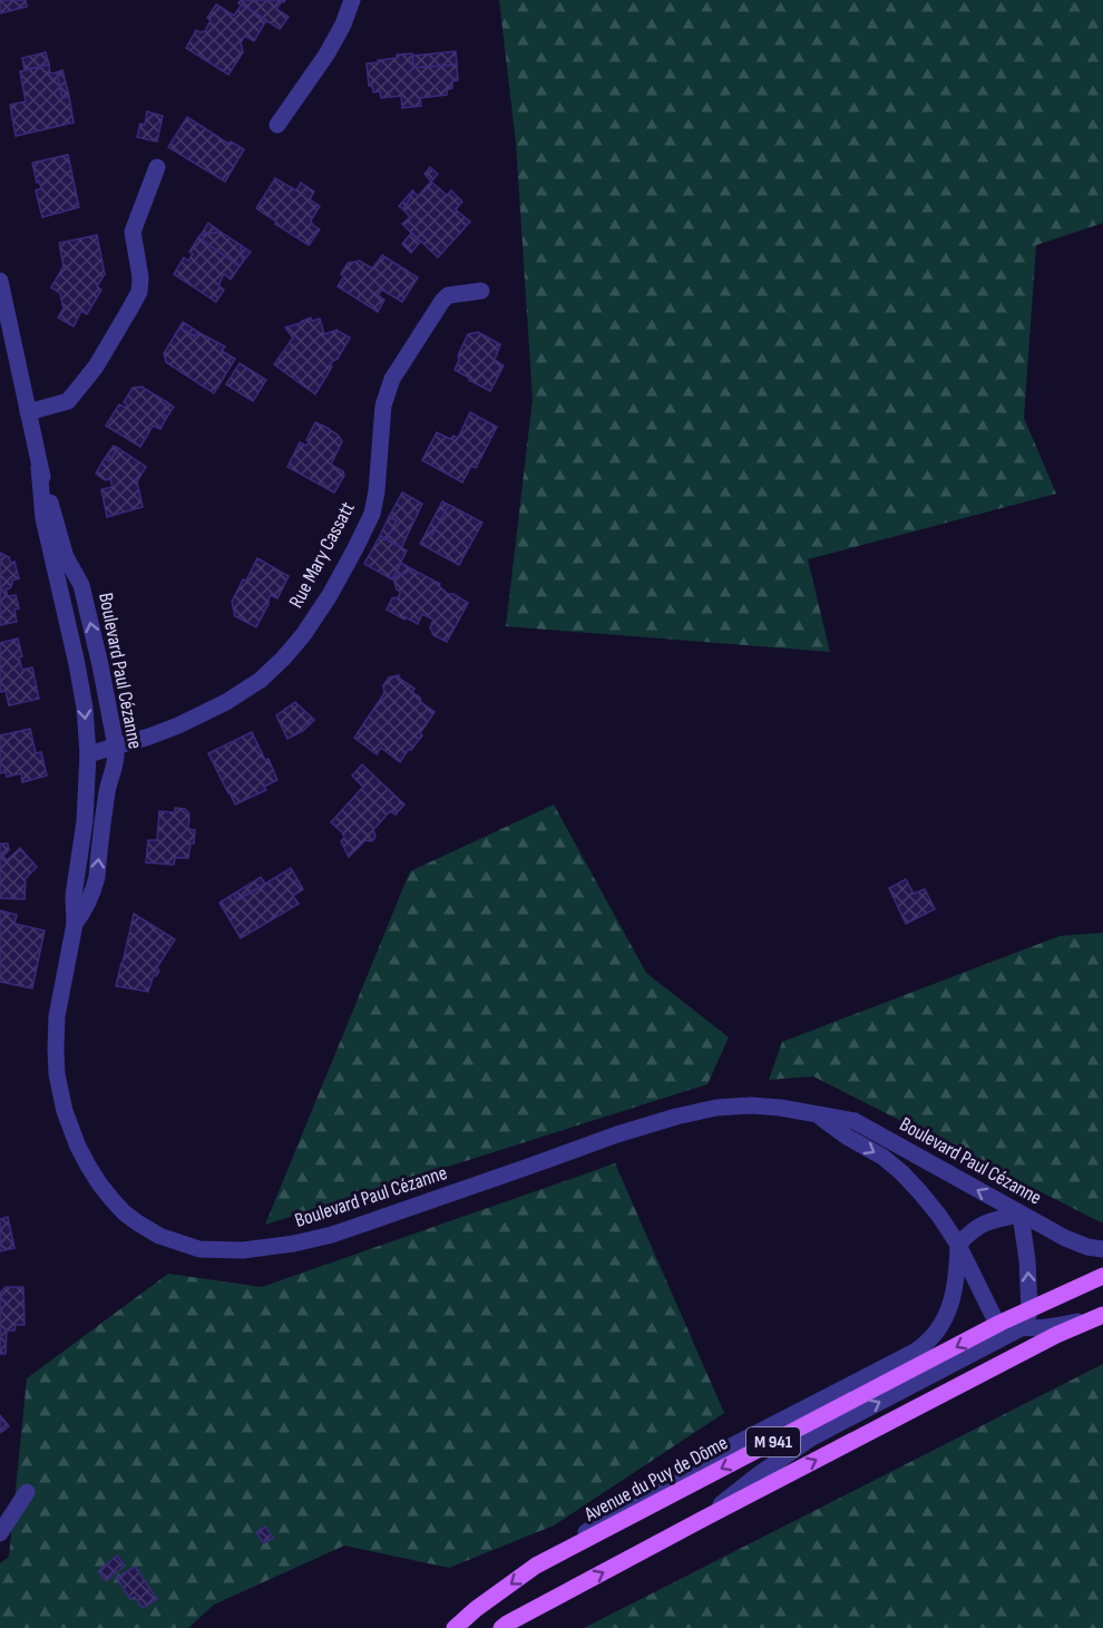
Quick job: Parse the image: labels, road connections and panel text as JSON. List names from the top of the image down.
{
  "streets": {
    "main road": ["M 941", "Avenue du Puy de Dôme"],
    "street": ["Rue Mary Cassatt", "Boulevard Paul Cézanne"]
  },
  "crossings": [
    ["Rue Mary Cassatt", "Boulevard Paul Cézanne"],
    ["Boulevard Paul Cézanne", "Avenue du Puy de Dôme"]
  ]
}
